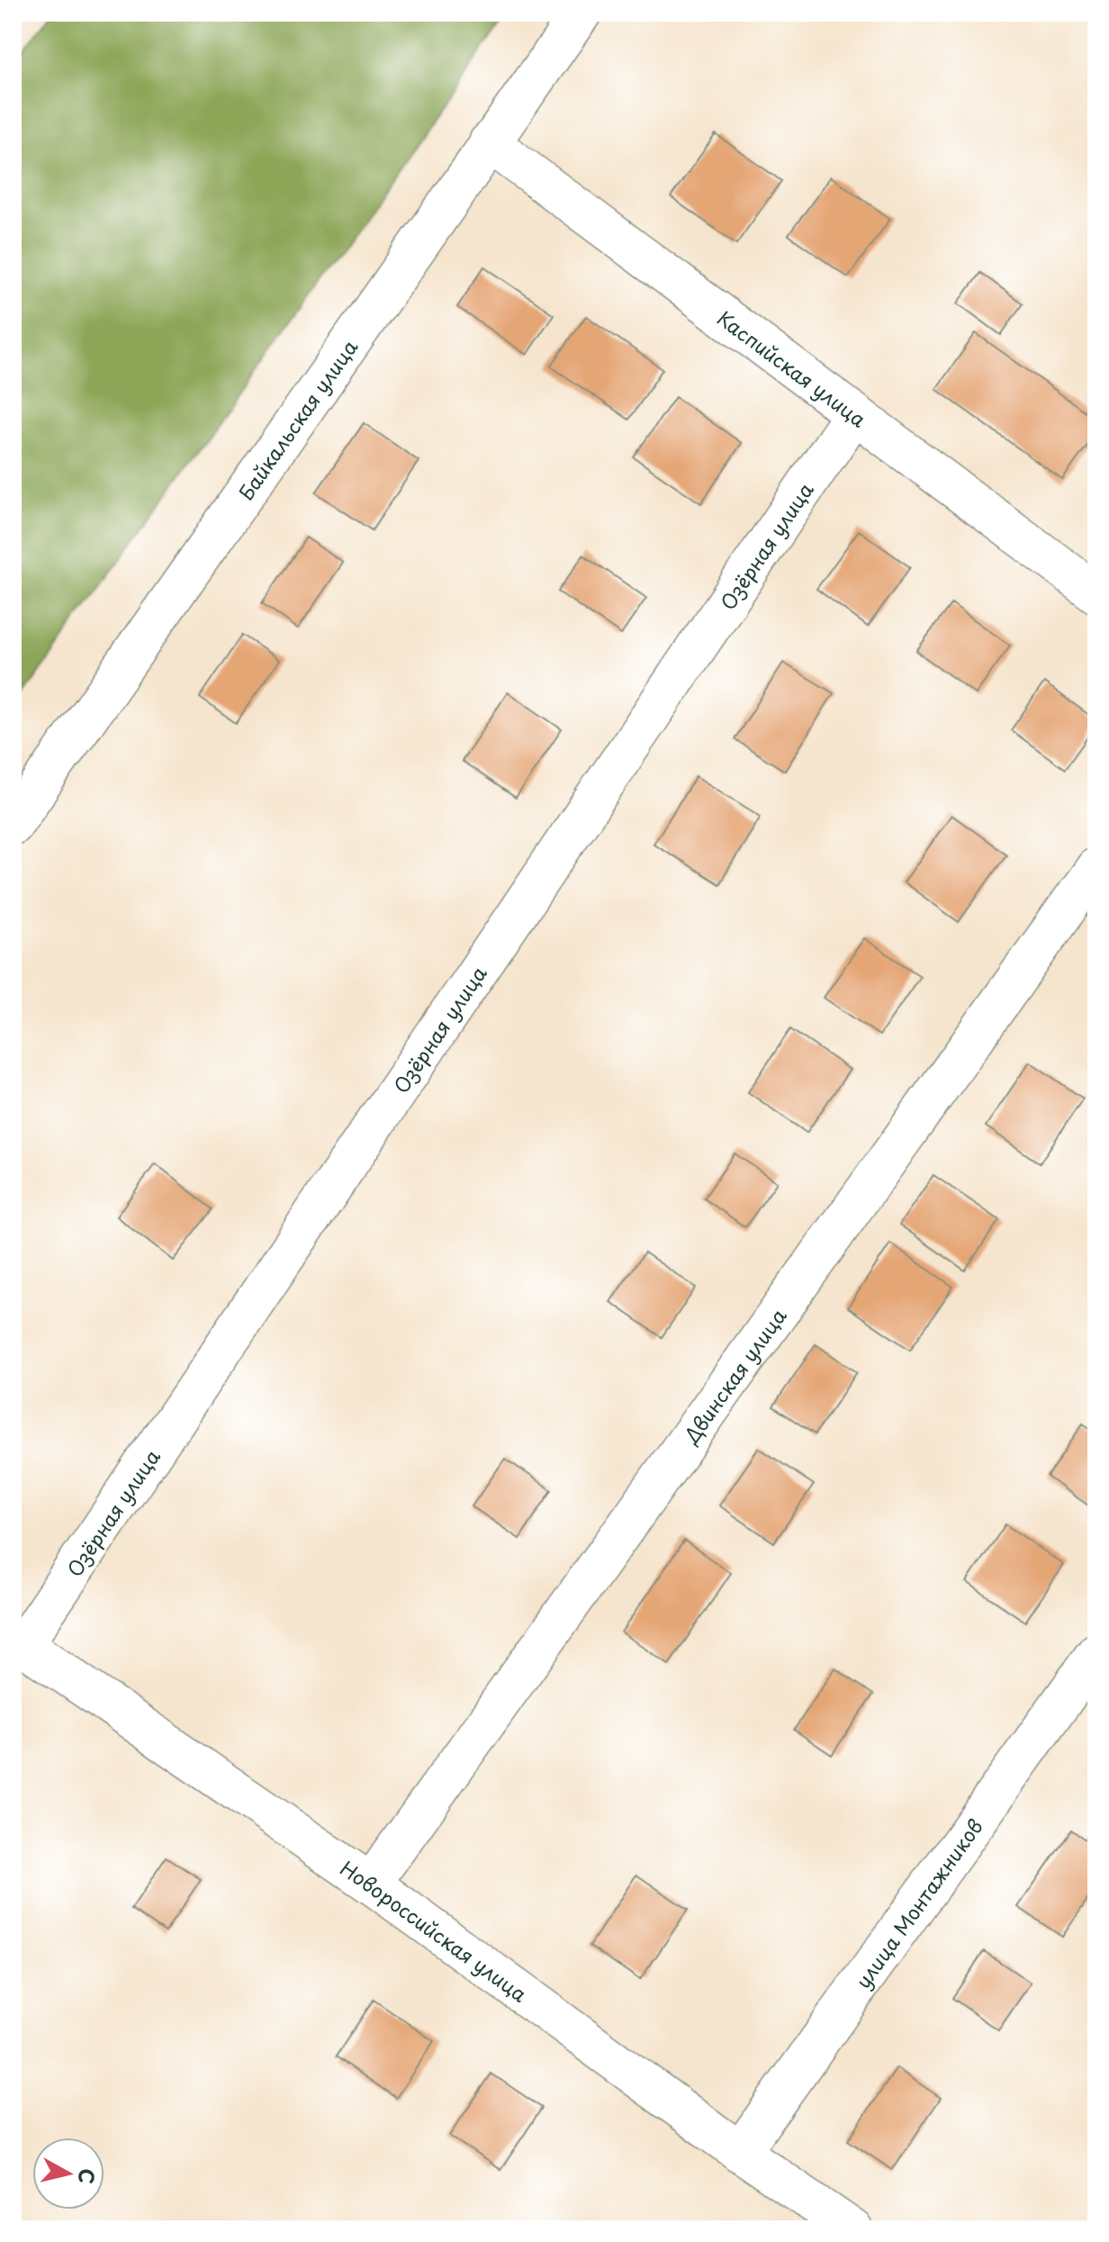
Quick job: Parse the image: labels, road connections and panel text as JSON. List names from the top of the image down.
{
  "streets": {
    "street": [
      "Каспийская улица",
      "Байкальская улица",
      "Озёрная улица",
      "Двинская улица",
      "улица Монтажников",
      "Новороссийская улица"
    ]
  },
  "crossings": [
    ["Каспийская улица", "Байкальская улица"],
    ["Каспийская улица", "Озёрная улица"],
    ["Озёрная улица", "Новороссийская улица"],
    ["Двинская улица", "Новороссийская улица"],
    ["улица Монтажников", "Новороссийская улица"]
  ],
  "north": "right"
}
